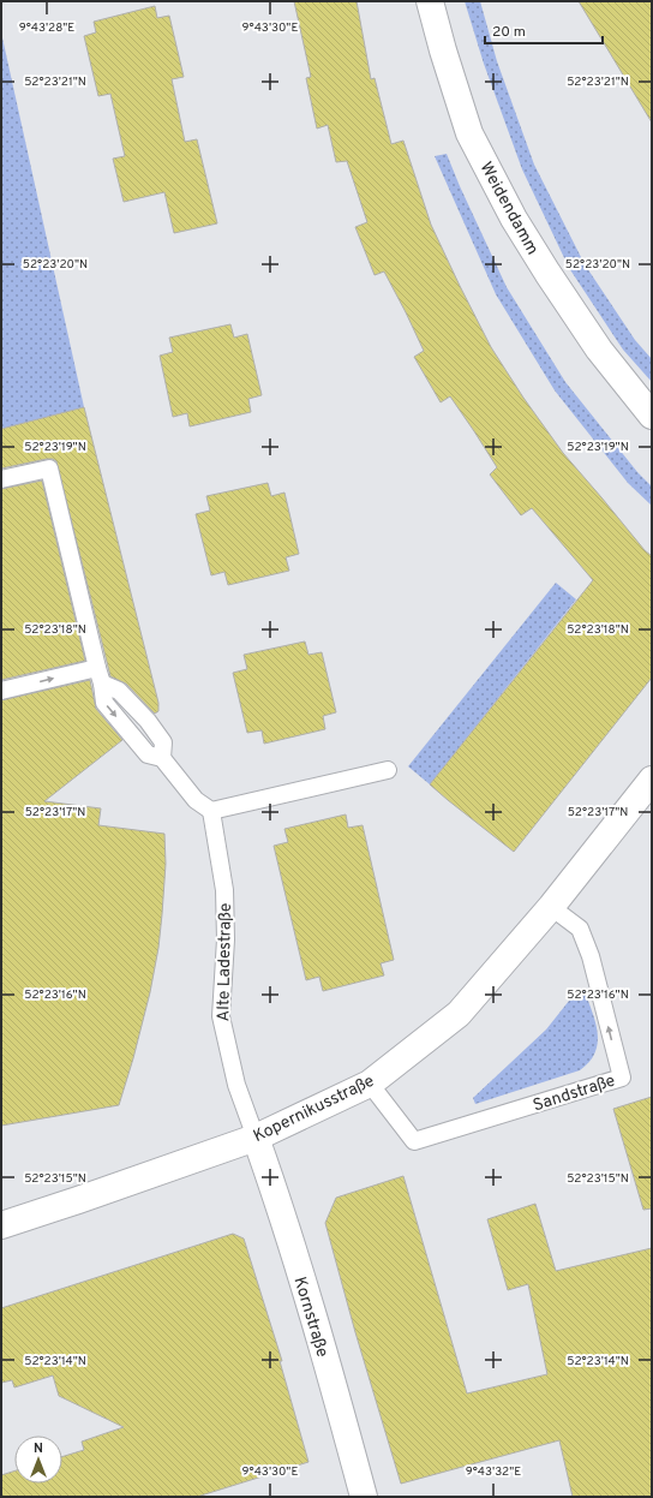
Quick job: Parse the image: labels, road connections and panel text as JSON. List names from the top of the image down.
{
  "streets": {
    "street": ["Weidendamm", "Kopernikusstraße", "Kornstraße"],
    "lane": ["Alte Ladestraße", "Sandstraße"]
  },
  "crossings": [
    ["Alte Ladestraße", "Kopernikusstraße"],
    ["Alte Ladestraße", "Kornstraße"],
    ["Sandstraße", "Kopernikusstraße"],
    ["Kopernikusstraße", "Kornstraße"]
  ],
  "scale_bar": "20 m",
  "north": "top",
  "coordinates": [
    "9°43'28\"E",
    "9°43'30\"E",
    "52°23'21\"N",
    "52°23'20\"N",
    "52°23'19\"N",
    "52°23'18\"N",
    "52°23'17\"N",
    "52°23'16\"N",
    "52°23'15\"N",
    "52°23'14\"N",
    "9°43'32\"E"
  ]
}
